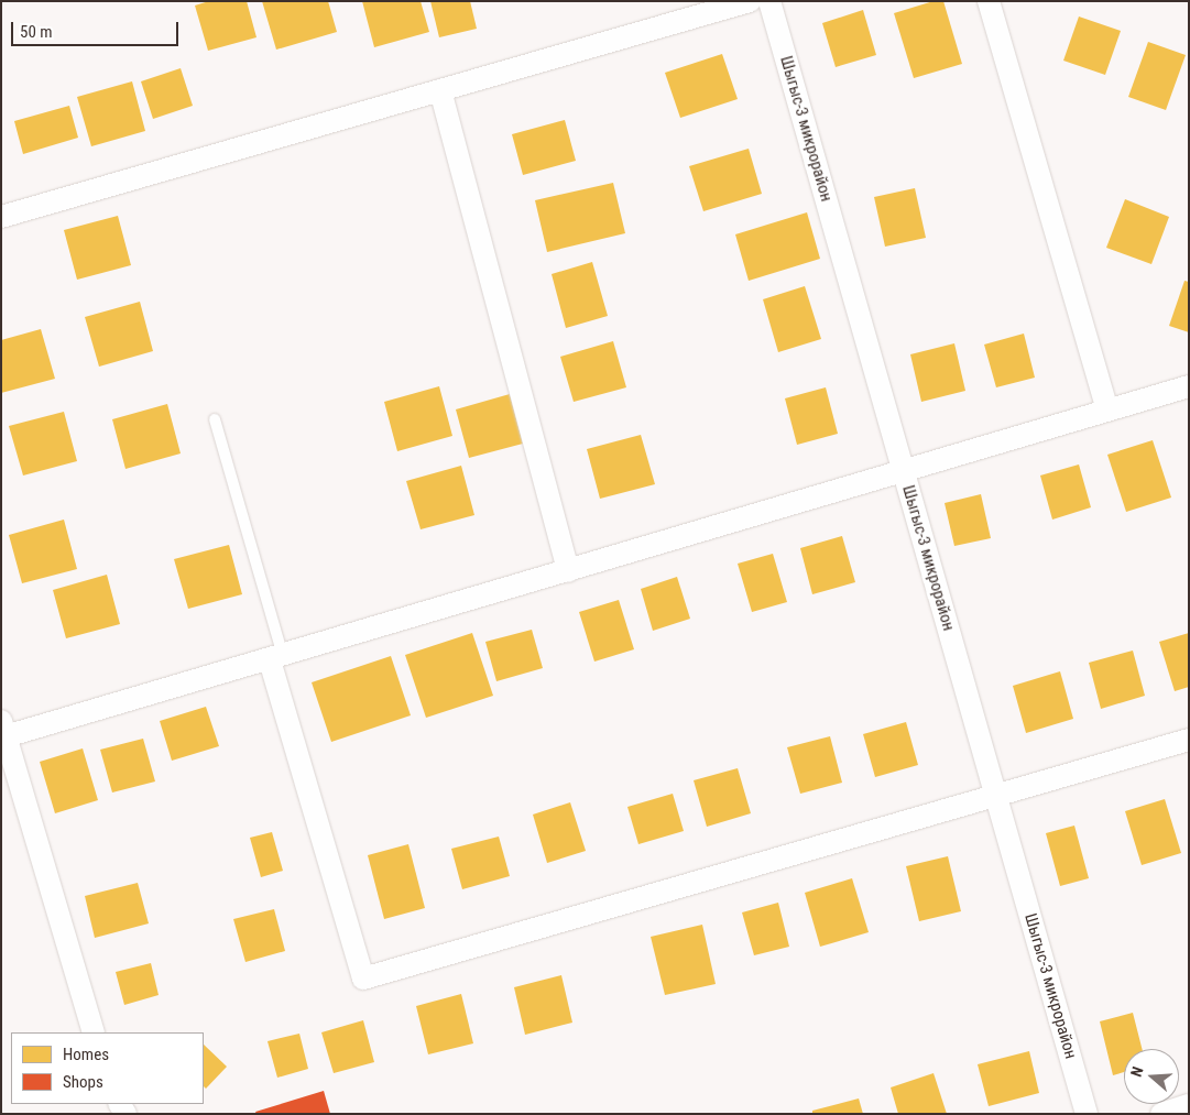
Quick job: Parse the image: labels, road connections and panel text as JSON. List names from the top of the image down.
{
  "streets": {
    "street": ["Шыгыс-3 микрорайон"]
  },
  "legend": ["Homes", "Shops"],
  "scale_bar": "50 m",
  "north": "left"
}
